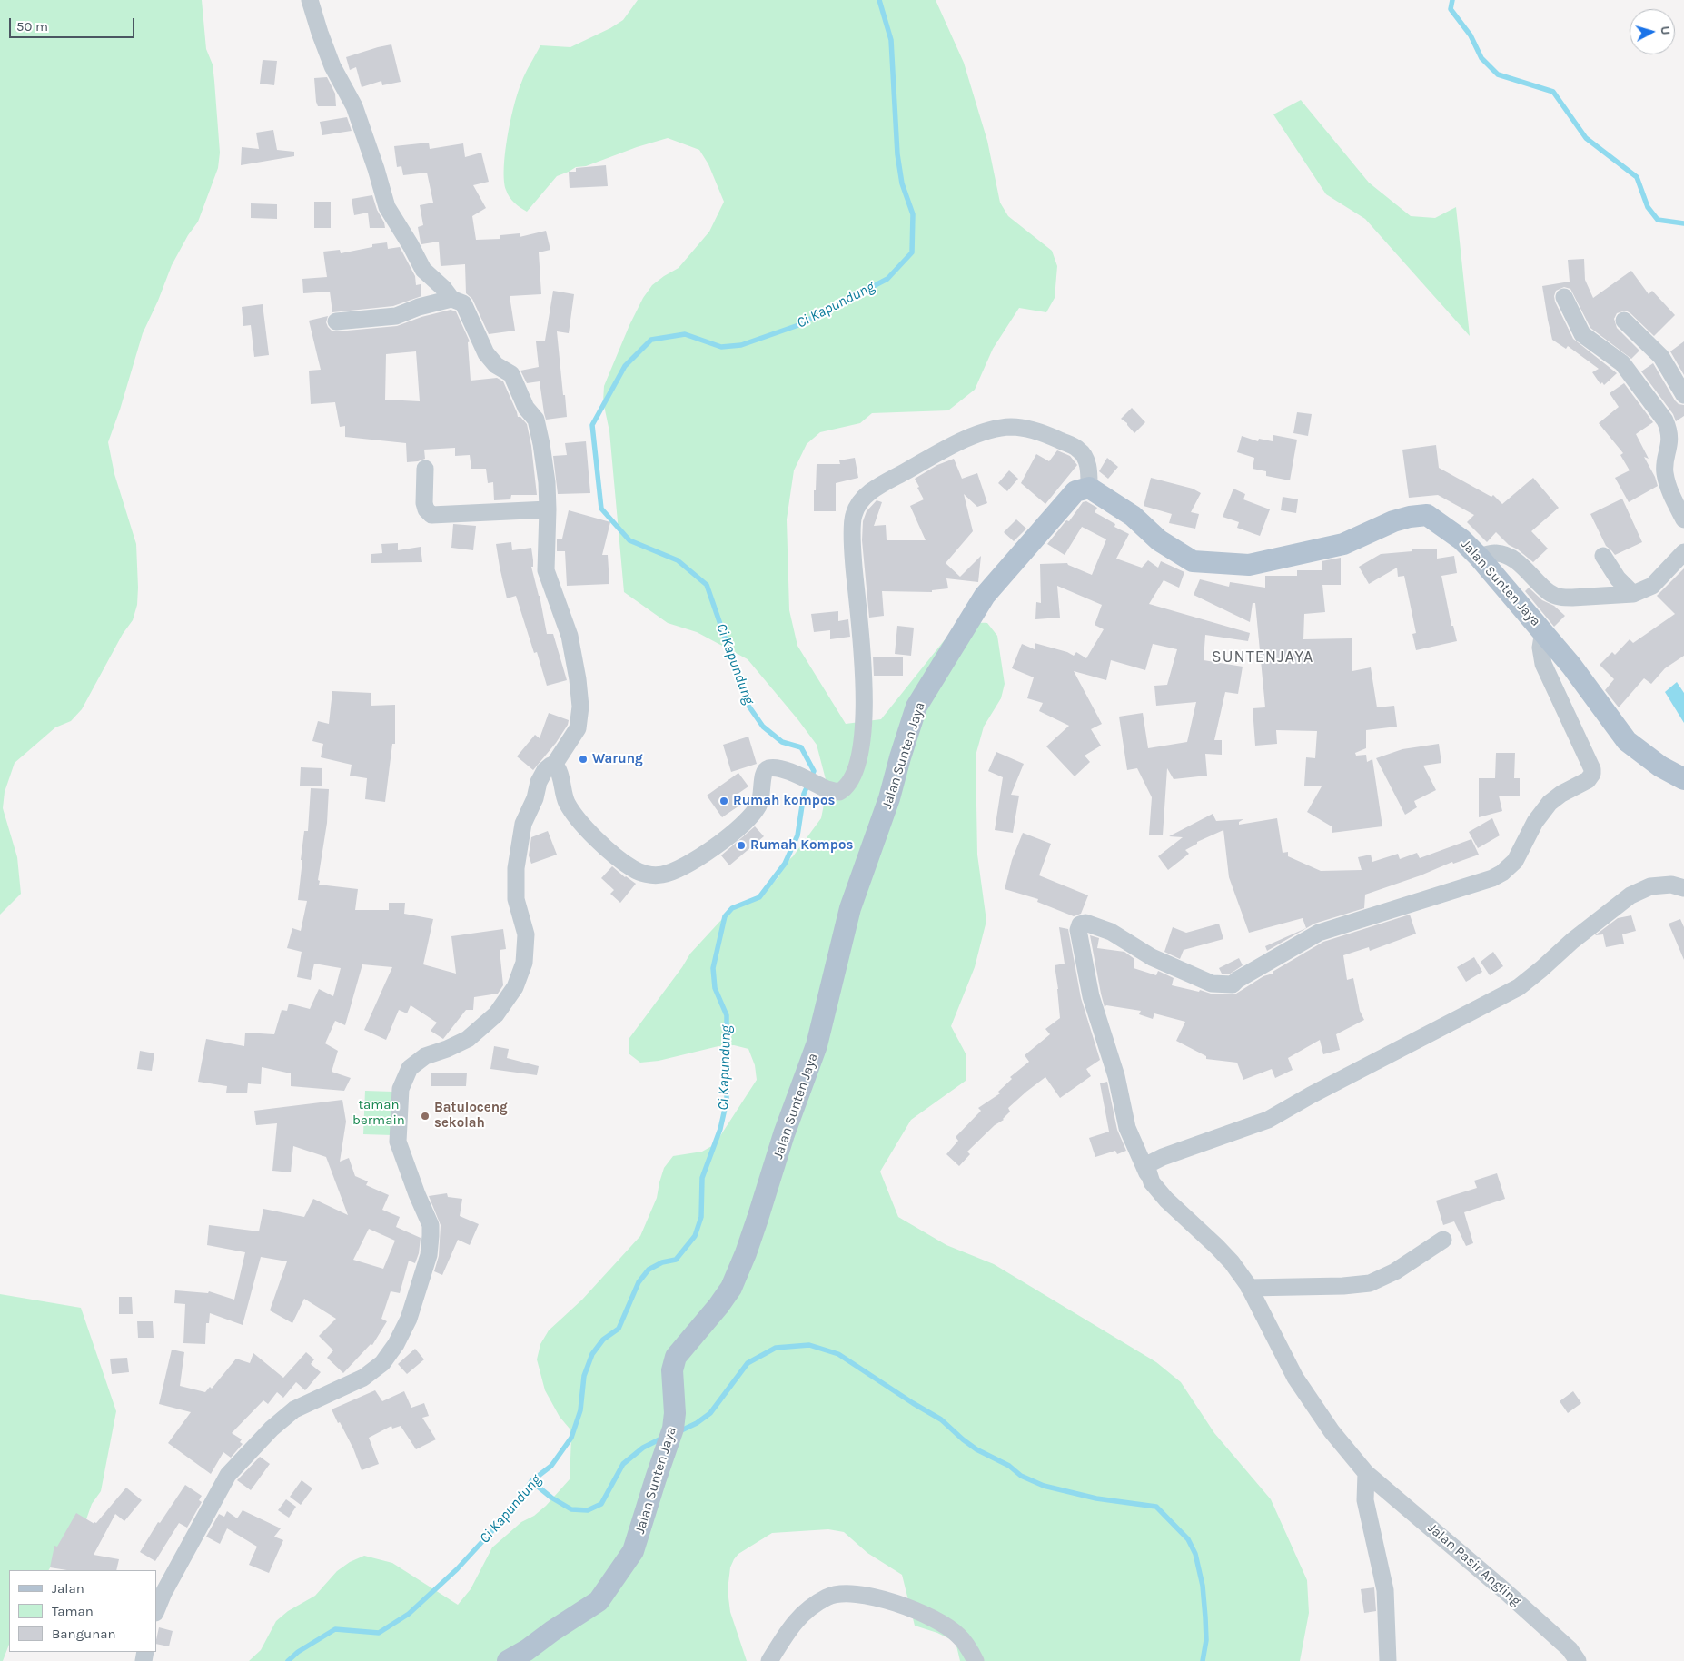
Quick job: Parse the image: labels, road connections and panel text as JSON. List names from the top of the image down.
{
  "streets": {
    "main road": ["Jalan Sunten Jaya"],
    "street": ["Jalan Pasir Angling"]
  },
  "crossings": [
    ["Jalan Sunten Jaya", "Jalan Pasir Angling"]
  ],
  "districts": ["SUNTENJAYA"],
  "water": ["Ci Kapundung"],
  "parks": ["taman bermain"],
  "places": [
    "Warung",
    "Rumah kompos",
    "Rumah Kompos",
    "Batuloceng sekolah"
  ],
  "legend": ["Jalan", "Taman", "Bangunan"],
  "scale_bar": "50 m",
  "north": "right"
}
